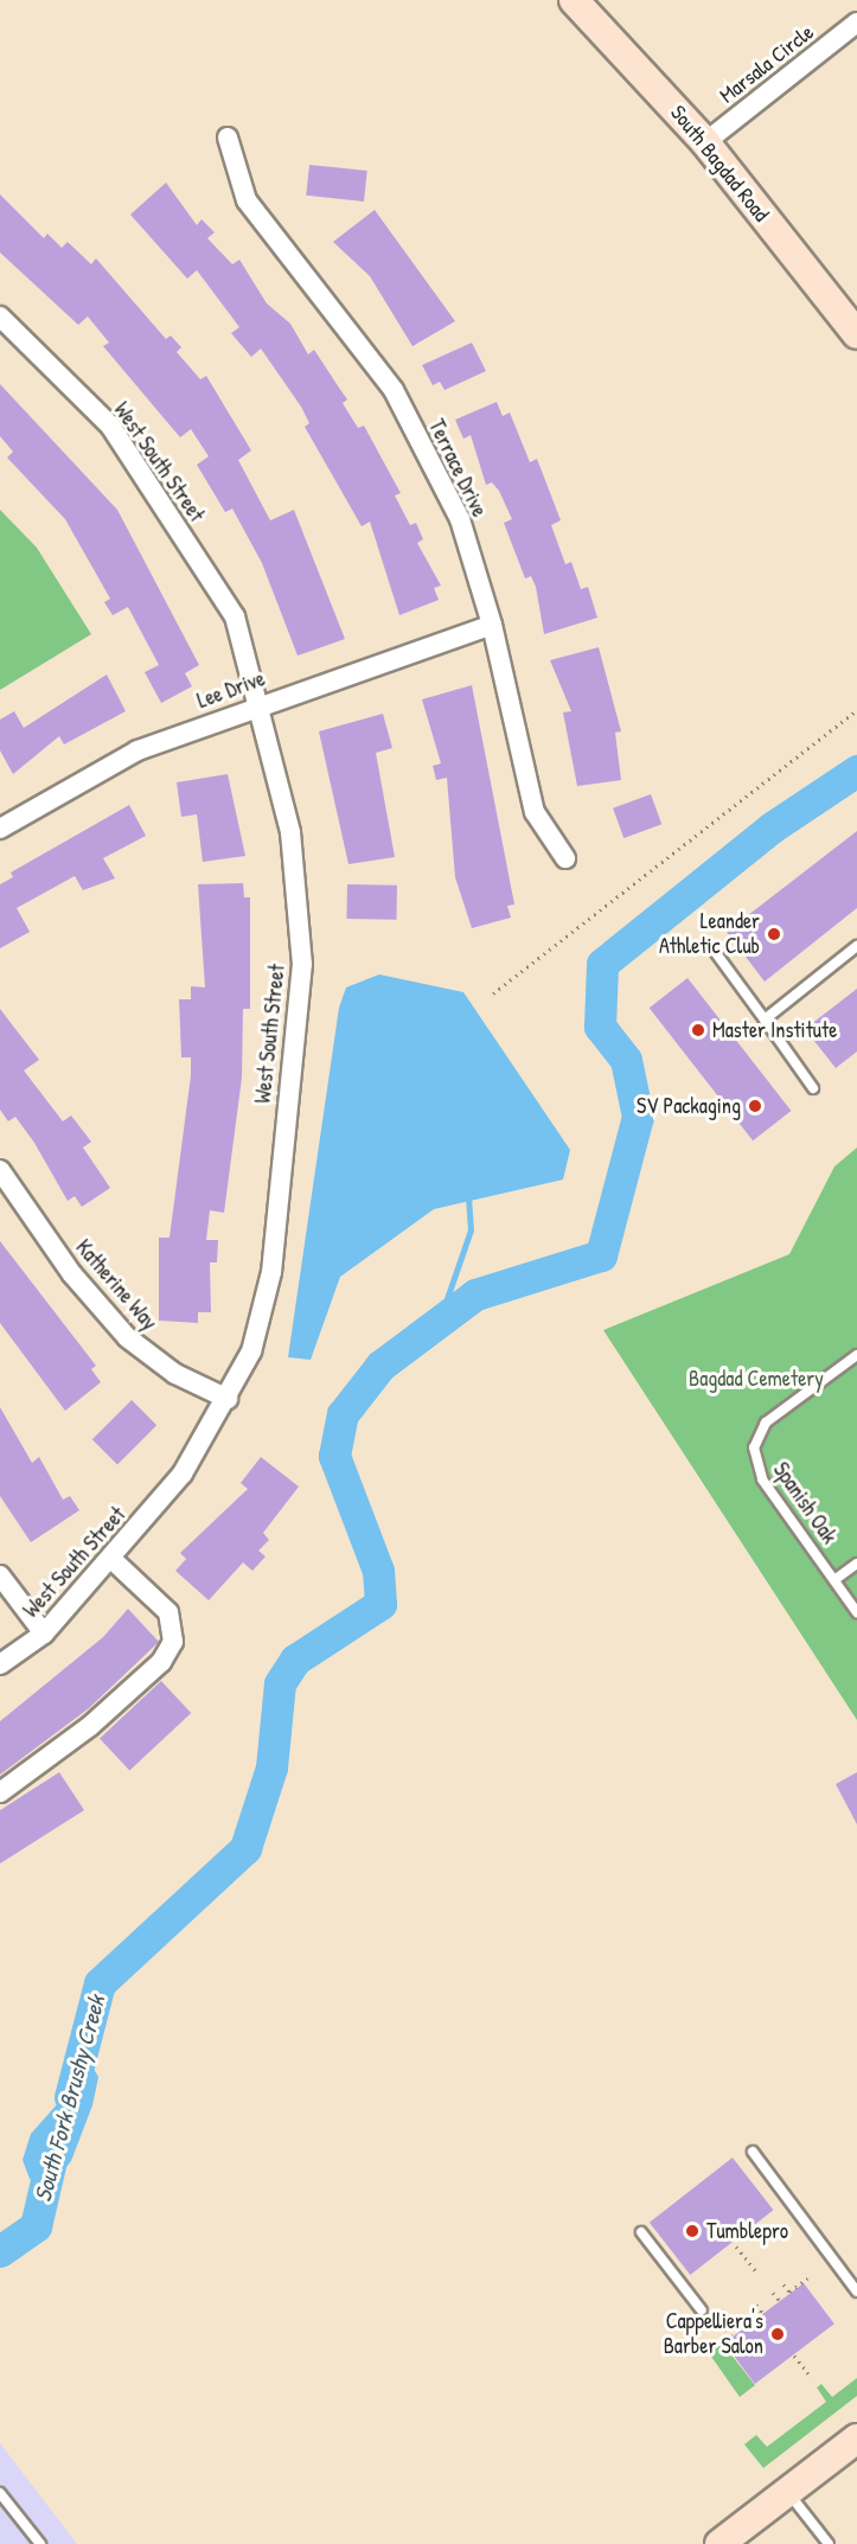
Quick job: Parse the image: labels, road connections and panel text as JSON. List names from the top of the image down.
{
  "streets": {
    "main road": ["South Bagdad Road"],
    "street": [
      "Marsala Circle",
      "West South Street",
      "Terrace Drive",
      "Lee Drive",
      "Katherine Way"
    ],
    "lane": ["Spanish Oak"]
  },
  "crossings": [
    ["Marsala Circle", "South Bagdad Road"],
    ["West South Street", "Lee Drive"],
    ["West South Street", "Katherine Way"],
    ["Terrace Drive", "Lee Drive"]
  ],
  "water": ["South Fork Brushy Creek"],
  "parks": ["Bagdad Cemetery"],
  "places": [
    "Leander Athletic Club",
    "Master Institute",
    "SV Packaging",
    "Tumblepro",
    "Cappelliera's Barber Salon"
  ]
}
